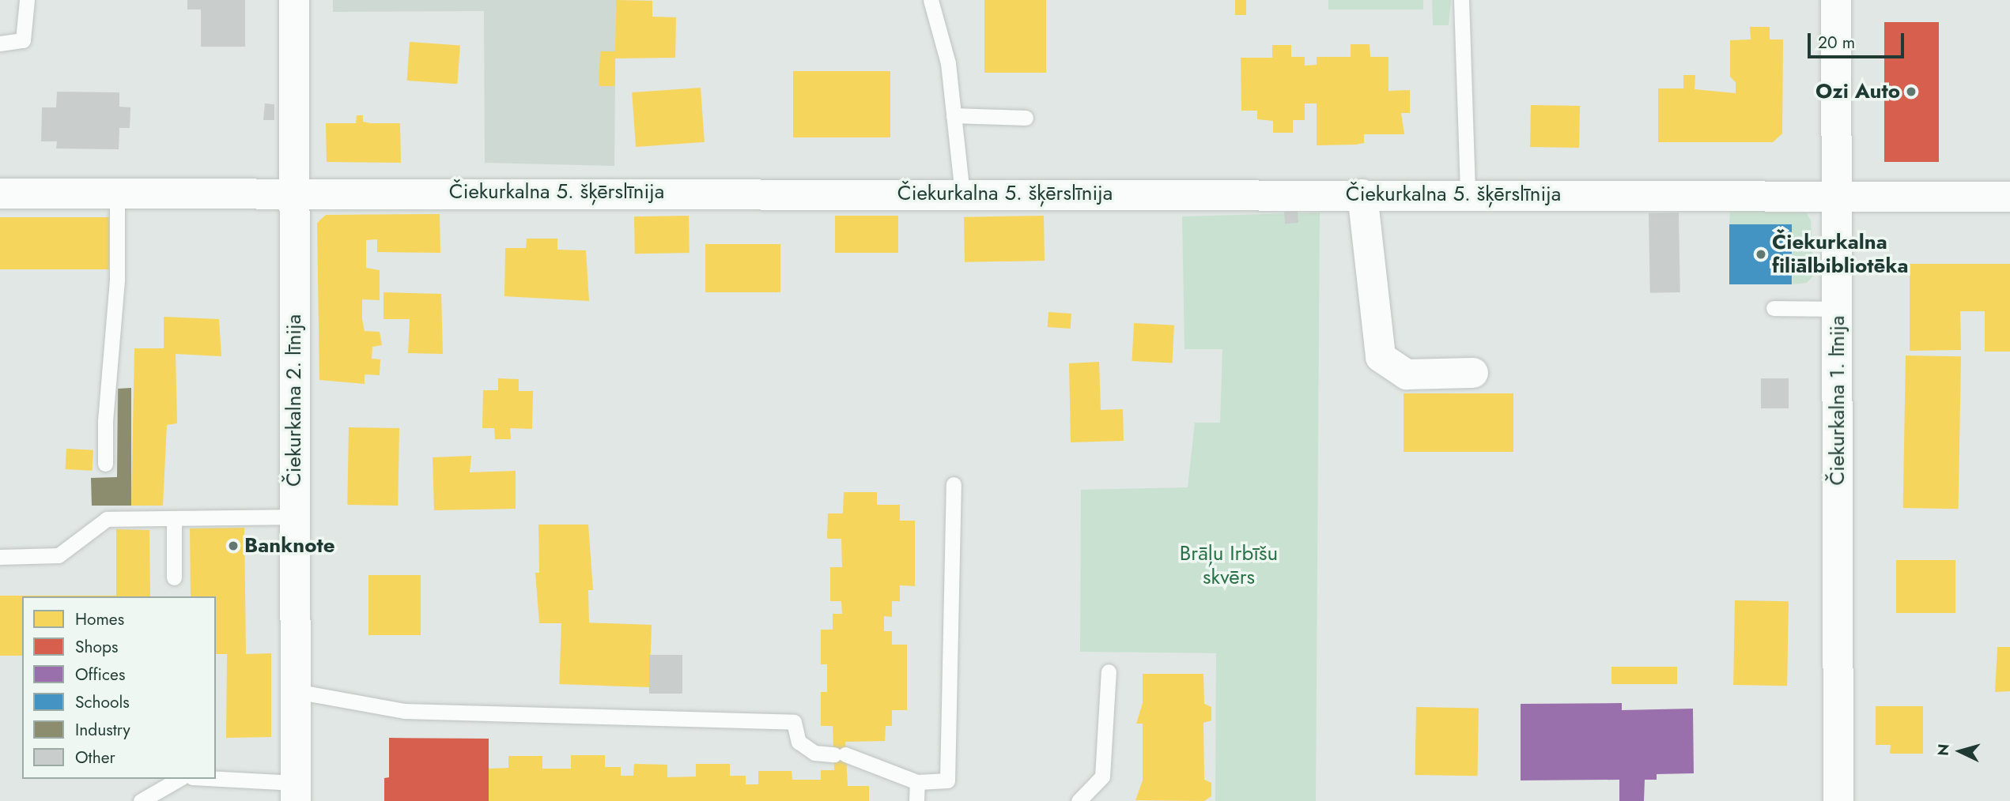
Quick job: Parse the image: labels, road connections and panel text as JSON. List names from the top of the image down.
{
  "streets": {
    "street": ["Čiekurkalna 5. šķērslīnija", "Čiekurkalna 2. līnija", "Čiekurkalna 1. līnija"]
  },
  "crossings": [
    ["Čiekurkalna 5. šķērslīnija", "Čiekurkalna 2. līnija"],
    ["Čiekurkalna 5. šķērslīnija", "Čiekurkalna 1. līnija"]
  ],
  "parks": ["Brāļu Irbīšu skvērs"],
  "places": ["Ozi Auto", "Čiekurkalna filiālbibliotēka", "Banknote"],
  "legend": [
    "Homes",
    "Shops",
    "Offices",
    "Schools",
    "Industry",
    "Other"
  ],
  "scale_bar": "20 m",
  "north": "left"
}
